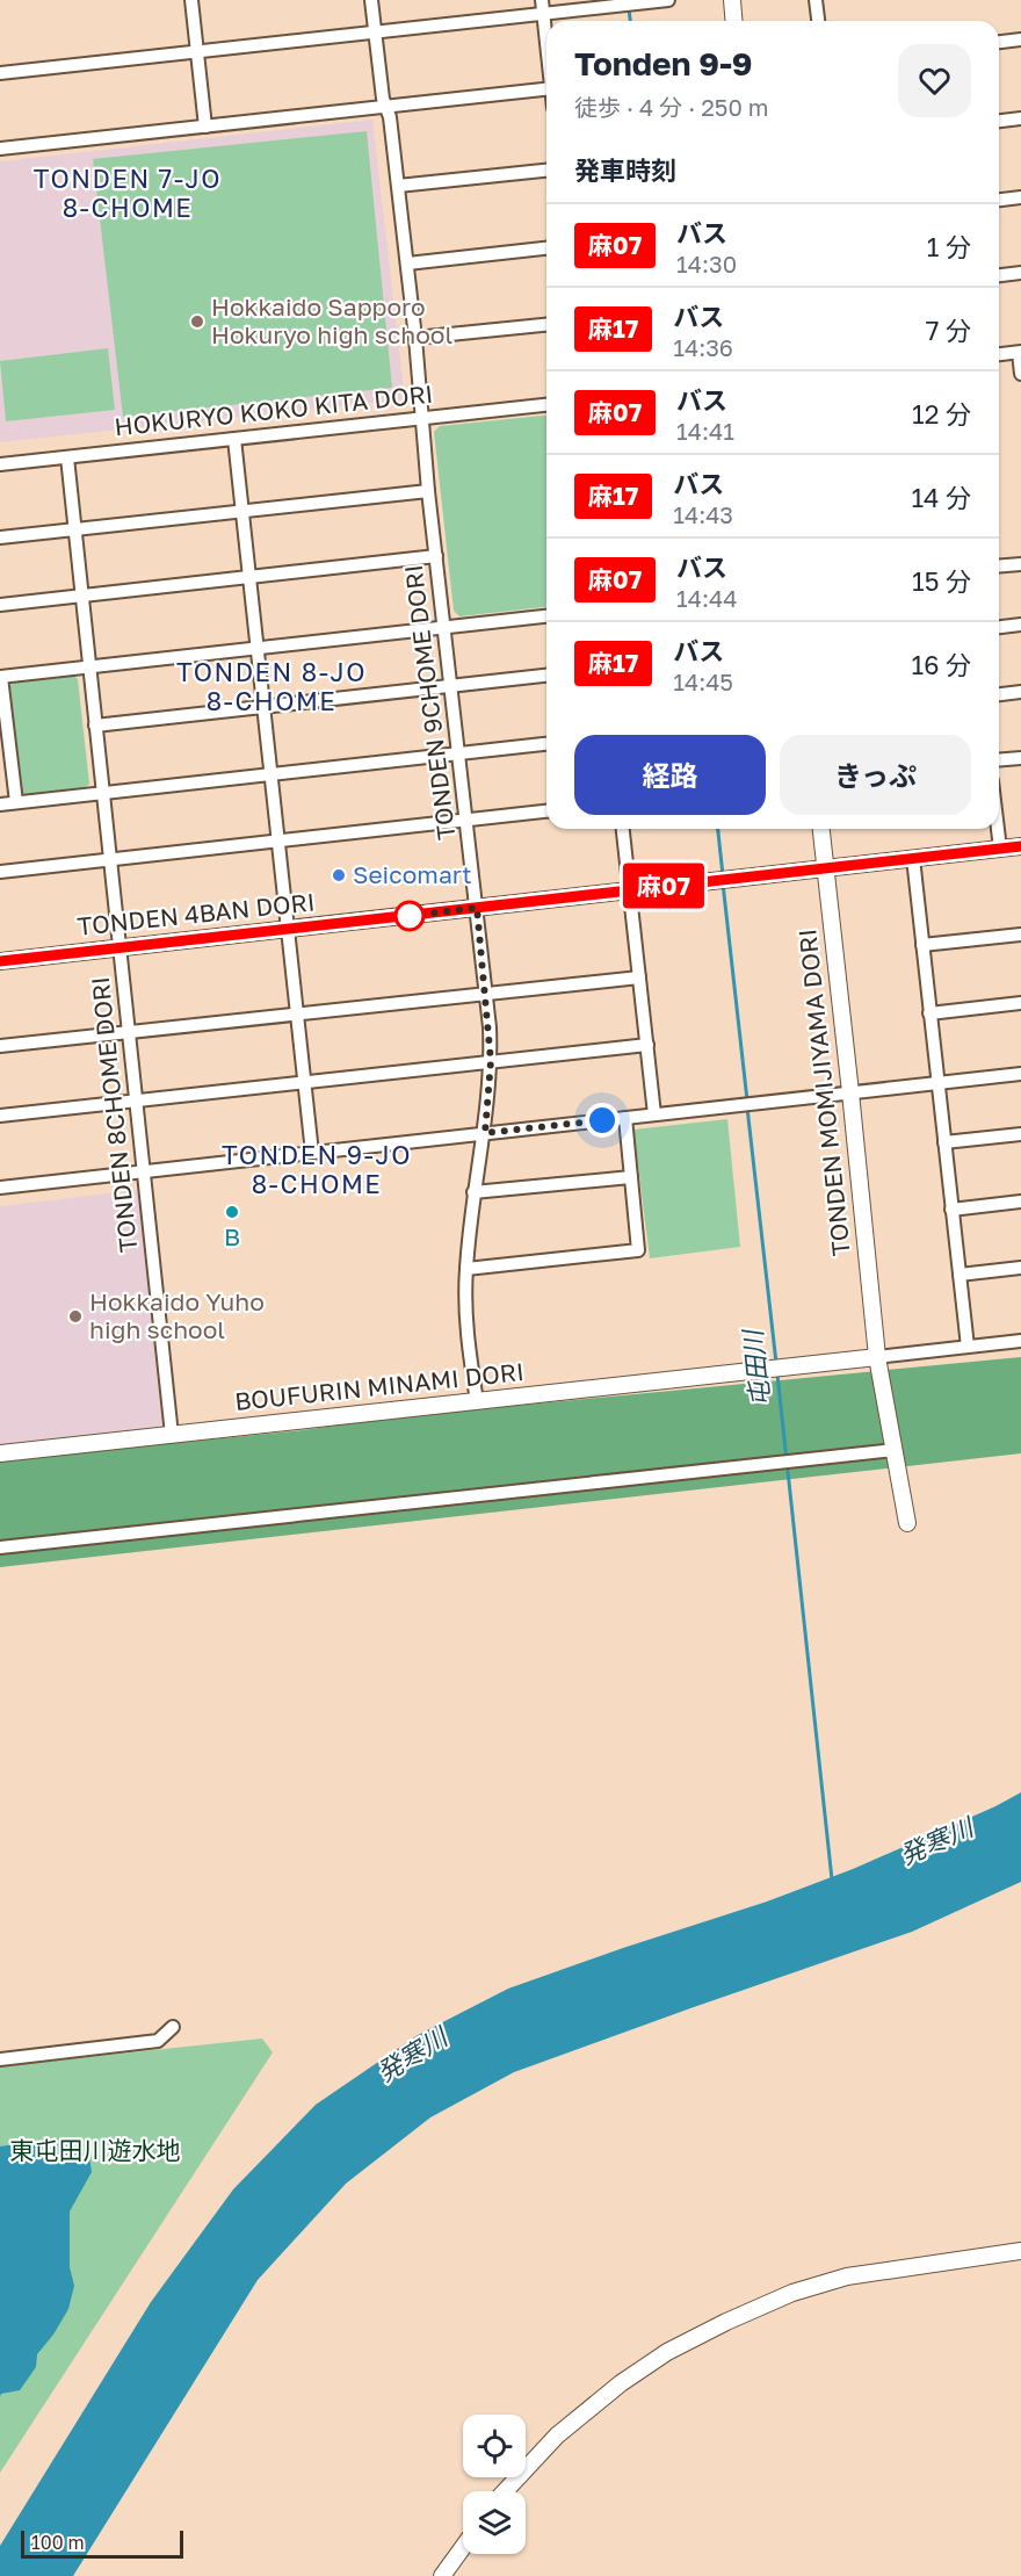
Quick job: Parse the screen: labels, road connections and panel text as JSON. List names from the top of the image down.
{
  "streets": {
    "street": [
      "HOKURYO KOKO KITA DORI",
      "TONDEN 9CHOME DORI",
      "TONDEN 4BAN DORI",
      "TONDEN MOMIJIYAMA DORI",
      "TONDEN 8CHOME DORI",
      "BOUFURIN MINAMI DORI"
    ]
  },
  "crossings": [
    ["HOKURYO KOKO KITA DORI", "TONDEN 9CHOME DORI"],
    ["HOKURYO KOKO KITA DORI", "TONDEN 8CHOME DORI"],
    ["TONDEN 9CHOME DORI", "TONDEN 4BAN DORI"],
    ["TONDEN 9CHOME DORI", "BOUFURIN MINAMI DORI"],
    ["TONDEN 4BAN DORI", "TONDEN MOMIJIYAMA DORI"],
    ["TONDEN 4BAN DORI", "TONDEN 8CHOME DORI"],
    ["TONDEN MOMIJIYAMA DORI", "BOUFURIN MINAMI DORI"],
    ["TONDEN 8CHOME DORI", "BOUFURIN MINAMI DORI"]
  ],
  "districts": ["TONDEN 7-JO 8-CHOME", "TONDEN 8-JO 8-CHOME", "TONDEN 9-JO 8-CHOME"],
  "water": ["屯田川", "発寒川"],
  "parks": ["東屯田川遊水地"],
  "places": [
    "Hokkaido Sapporo Hokuryo high school",
    "Seicomart",
    "B",
    "Hokkaido Yuho high school"
  ],
  "lines": ["bus line 麻07"],
  "scale_bar": "100 m",
  "page": {
    "on_map": "麻07",
    "heading": [
      ["Tonden 9-9", "徒歩 · 4 分 · 250 m"],
      "発車時刻"
    ],
    "list": [
      {
        "mark": "麻07",
        "name": "バス",
        "note": "14:30",
        "value": "1 分"
      },
      {
        "mark": "麻17",
        "name": "バス",
        "note": "14:36",
        "value": "7 分"
      },
      {
        "mark": "麻07",
        "name": "バス",
        "note": "14:41",
        "value": "12 分"
      },
      {
        "mark": "麻17",
        "name": "バス",
        "note": "14:43",
        "value": "14 分"
      },
      {
        "mark": "麻07",
        "name": "バス",
        "note": "14:44",
        "value": "15 分"
      },
      {
        "mark": "麻17",
        "name": "バス",
        "note": "14:45",
        "value": "16 分"
      }
    ],
    "buttons": ["経路", "きっぷ"],
    "scale": "100 m"
  }
}
